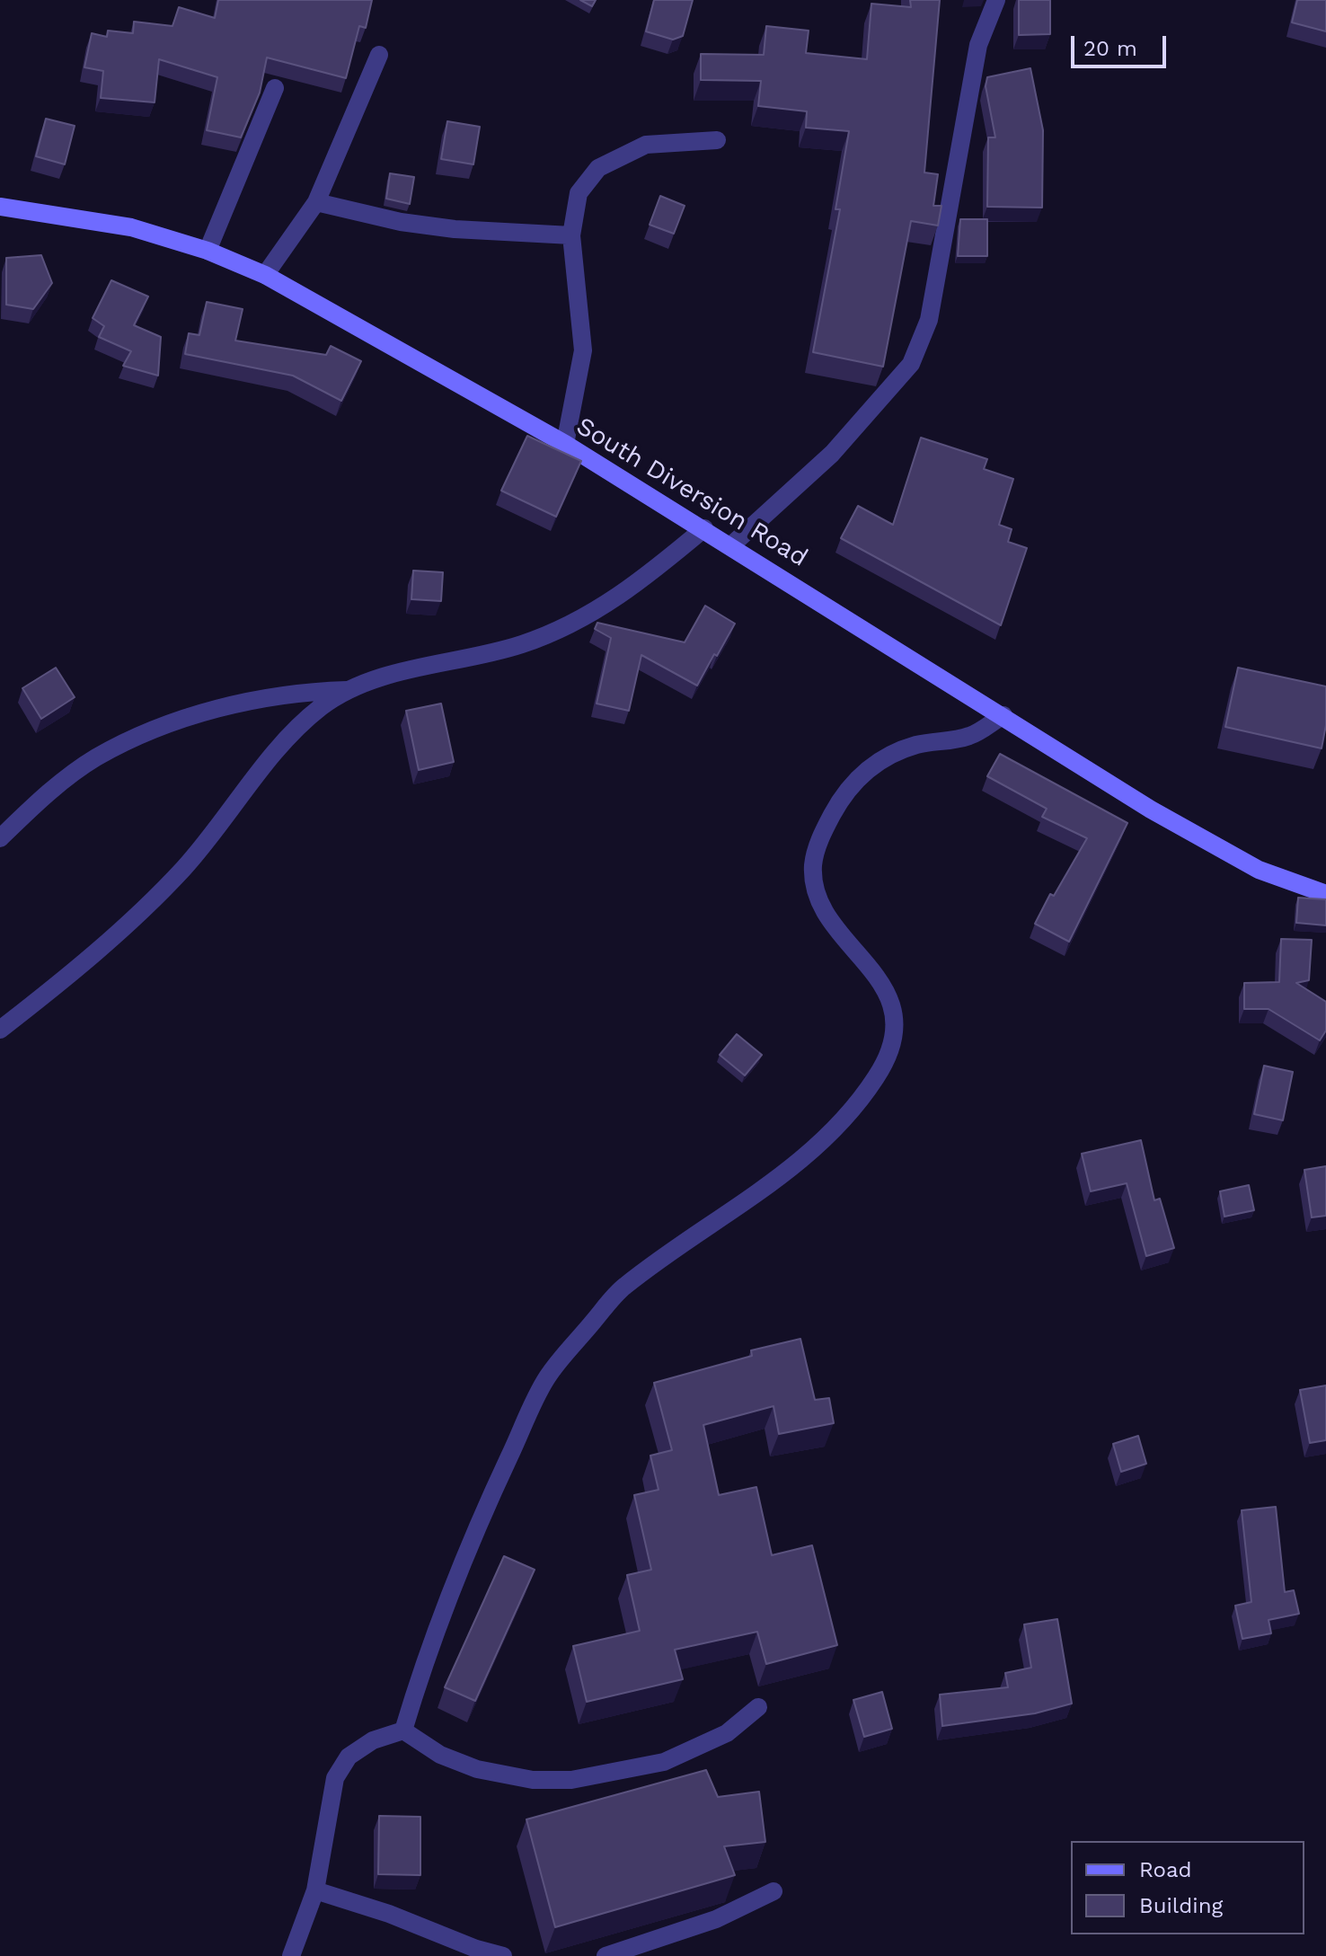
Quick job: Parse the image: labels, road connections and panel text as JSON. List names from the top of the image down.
{
  "streets": {
    "main road": ["South Diversion Road"]
  },
  "legend": ["Road", "Building"],
  "scale_bar": "20 m"
}
